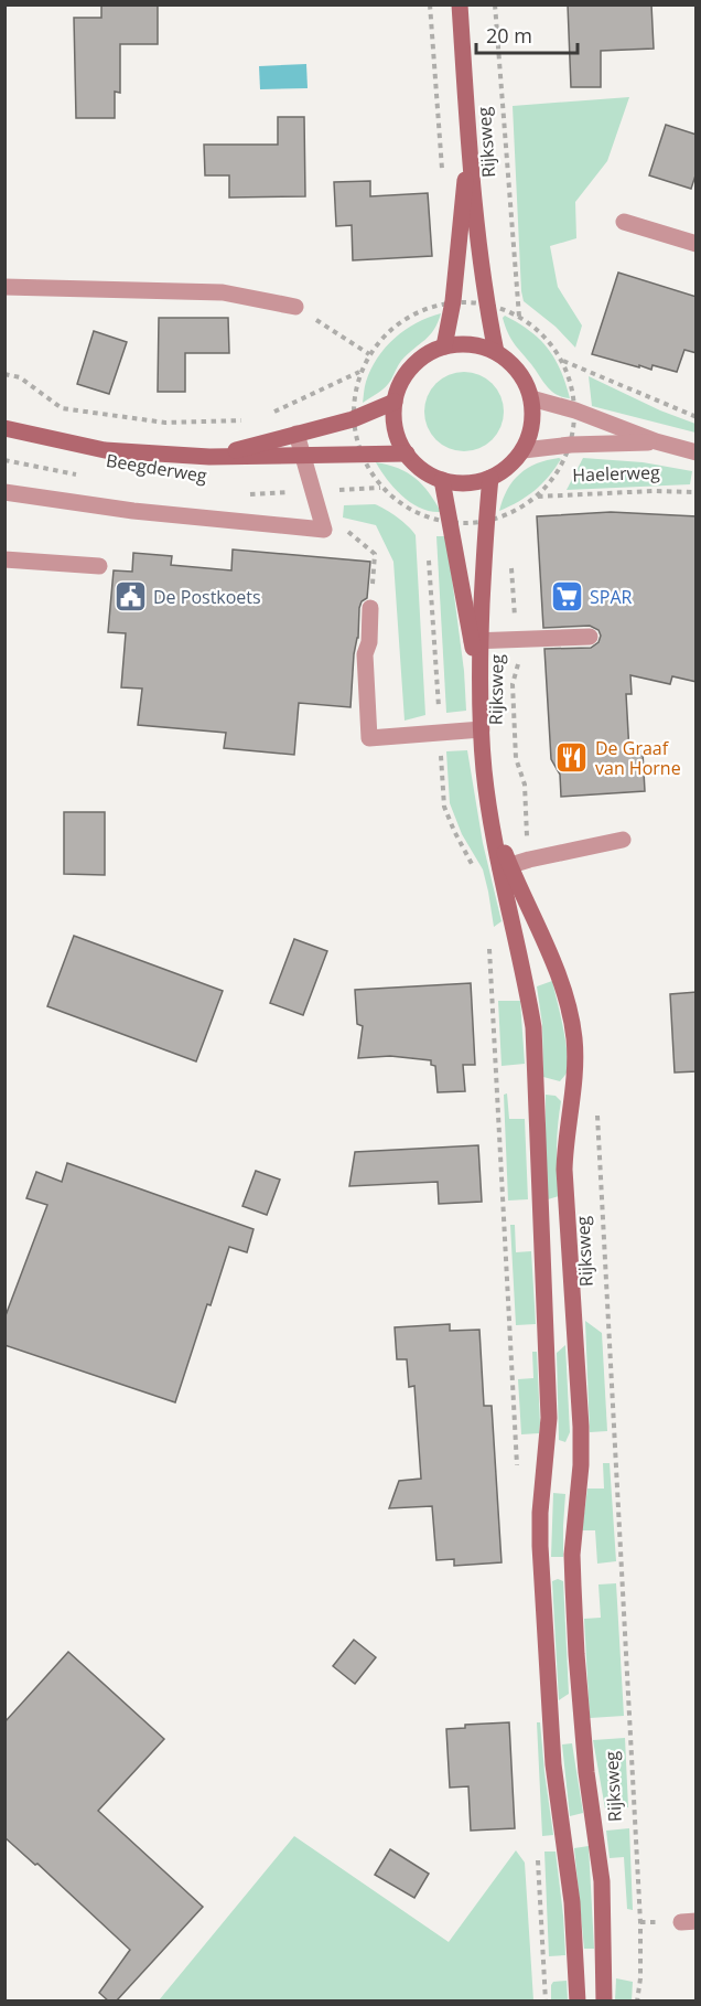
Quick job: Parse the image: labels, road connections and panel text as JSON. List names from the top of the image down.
{
  "streets": {
    "main road": ["Rijksweg", "Beegderweg"],
    "street": ["Haelerweg"]
  },
  "crossings": [
    ["Rijksweg", "Beegderweg"],
    ["Rijksweg", "Haelerweg"],
    ["Beegderweg", "Haelerweg"]
  ],
  "places": {
    "public building": ["De Postkoets"],
    "supermarket": ["SPAR"],
    "restaurant": ["De Graaf van Horne"]
  },
  "scale_bar": "20 m"
}
